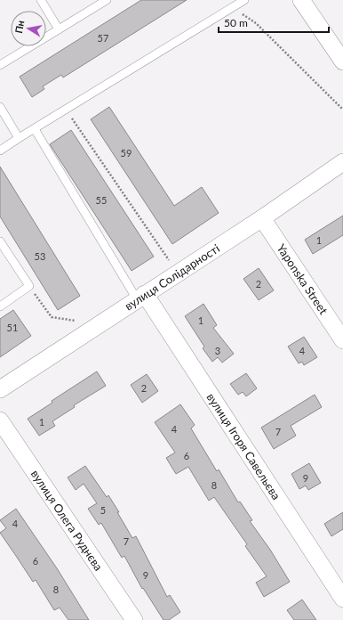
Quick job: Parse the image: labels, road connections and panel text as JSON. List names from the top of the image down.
{
  "streets": {
    "street": [
      "вулиця Солідарності",
      "Yaponska Street",
      "вулиця Ігоря Савельєва",
      "вулиця Олега Руднєва"
    ]
  },
  "crossings": [
    ["вулиця Солідарності", "Yaponska Street"],
    ["вулиця Солідарності", "вулиця Ігоря Савельєва"]
  ],
  "house_numbers": [
    "57",
    "59",
    "55",
    "1",
    "53",
    "2",
    "1",
    "51",
    "3",
    "4",
    "2",
    "1",
    "4",
    "7",
    "6",
    "9",
    "8",
    "5",
    "4",
    "7",
    "6",
    "9",
    "8"
  ],
  "scale_bar": "50 m",
  "north": "left"
}
